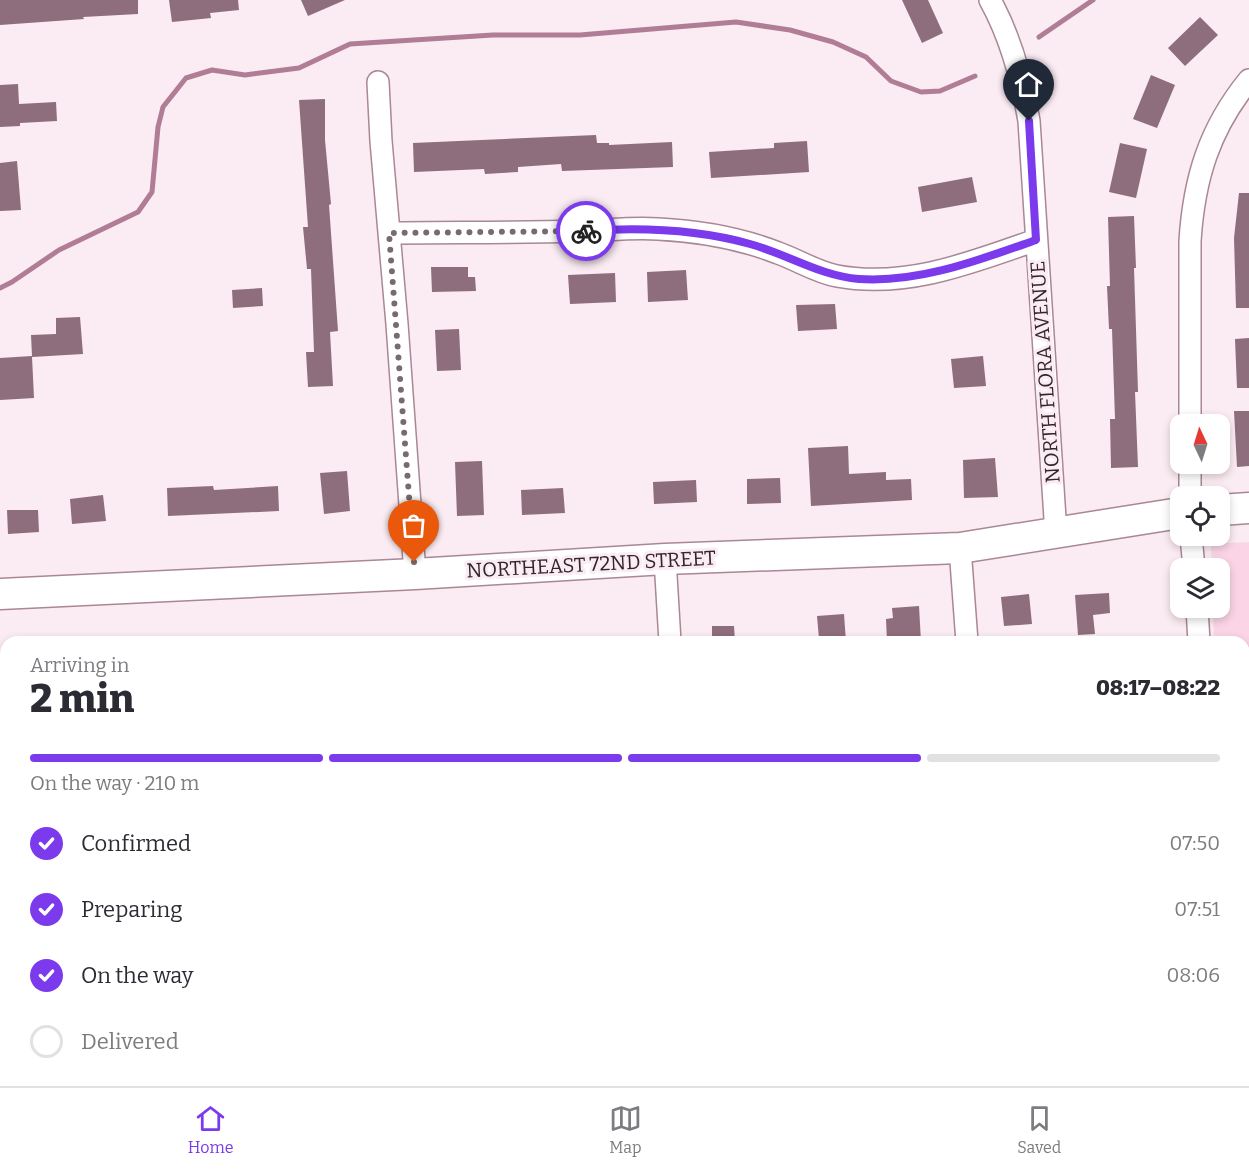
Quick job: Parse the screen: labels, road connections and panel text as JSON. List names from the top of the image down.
{
  "streets": {
    "main road": ["NORTHEAST 72ND STREET"],
    "street": ["NORTH FLORA AVENUE"]
  },
  "crossings": [
    ["NORTH FLORA AVENUE", "NORTHEAST 72ND STREET"]
  ],
  "north": "top",
  "page": {
    "heading": ["2 min", "Arriving in", "08:17–08:22"],
    "bar": "On the way · 210 m",
    "list": [
      ["Confirmed", "07:50"],
      ["Preparing", "07:51"],
      ["On the way", "08:06"],
      "Delivered"
    ],
    "tabs": ["Home", "Map", "Saved"]
  }
}
